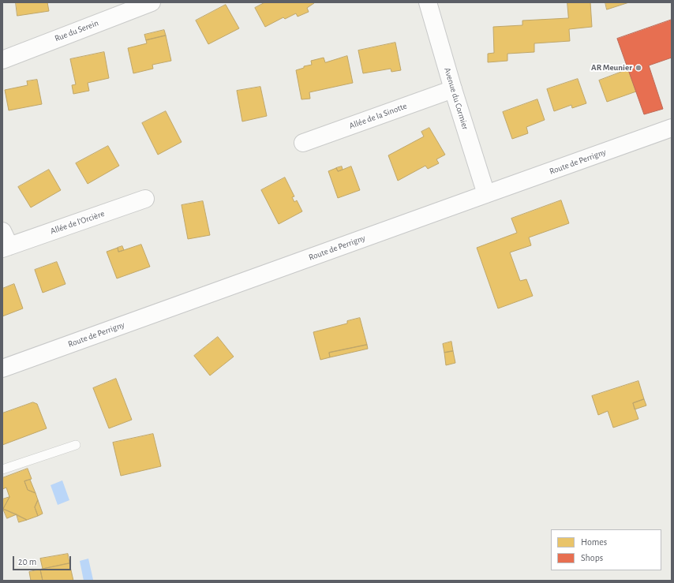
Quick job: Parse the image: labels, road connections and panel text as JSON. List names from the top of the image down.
{
  "streets": {
    "street": [
      "Rue du Serein",
      "Avenue du Cormier",
      "Allée de la Sinotte",
      "Route de Perrigny",
      "Allée de l'Orcière"
    ]
  },
  "crossings": [
    ["Avenue du Cormier", "Allée de la Sinotte"],
    ["Avenue du Cormier", "Route de Perrigny"]
  ],
  "places": ["AR Meunier"],
  "legend": ["Homes", "Shops"],
  "scale_bar": "20 m"
}
